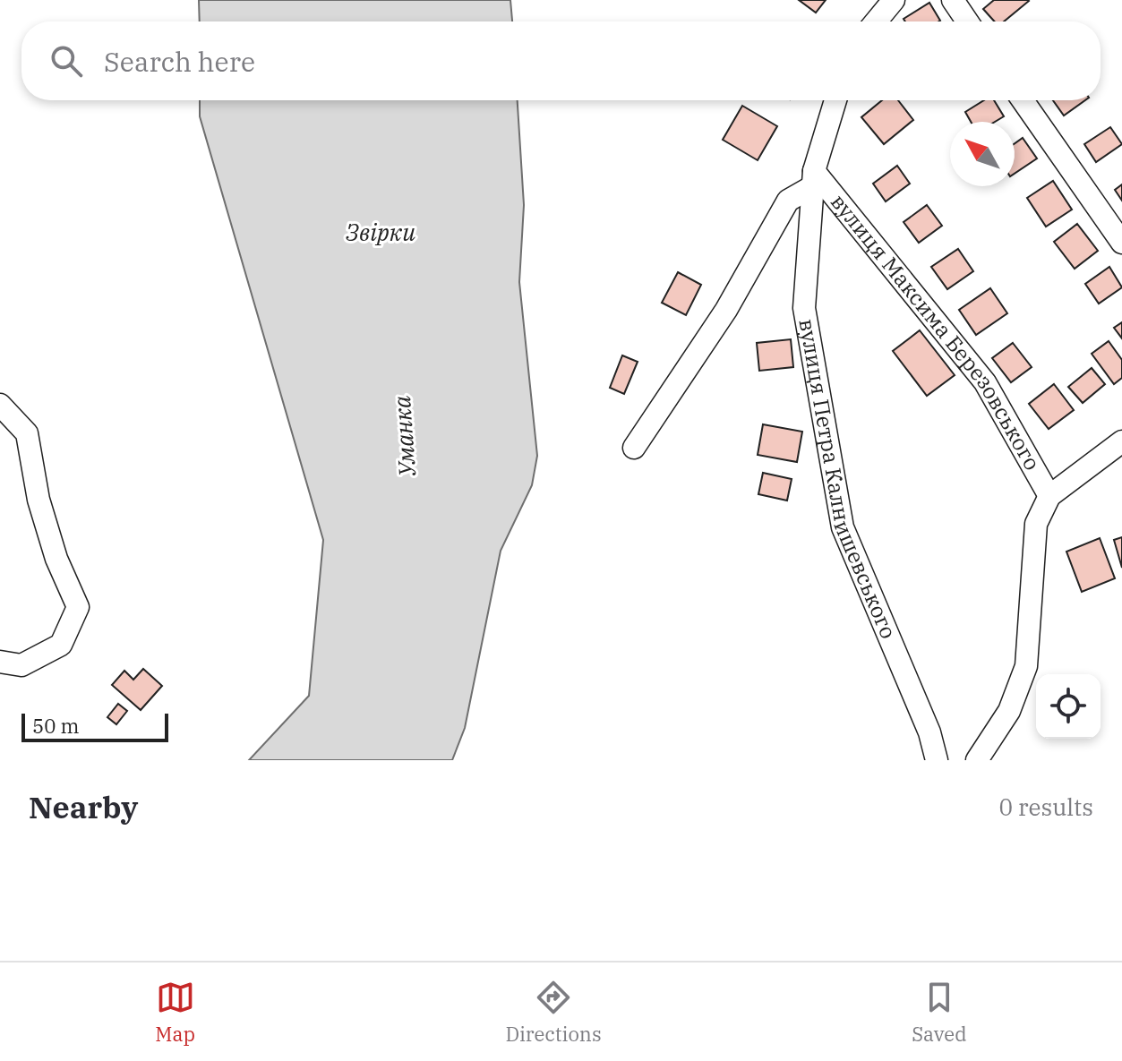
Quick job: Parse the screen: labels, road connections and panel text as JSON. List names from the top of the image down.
{
  "streets": {
    "street": ["вулиця Максима Березовського", "вулиця Петра Калнишевського"]
  },
  "crossings": [
    ["вулиця Максима Березовського", "вулиця Петра Калнишевського"]
  ],
  "water": ["Звірки", "Уманка"],
  "scale_bar": "50 m",
  "north": "top left",
  "page": {
    "search": "Search here",
    "scale": "50 m",
    "heading": ["Nearby", "0 results"],
    "nav": ["Map", "Directions", "Saved"]
  }
}
